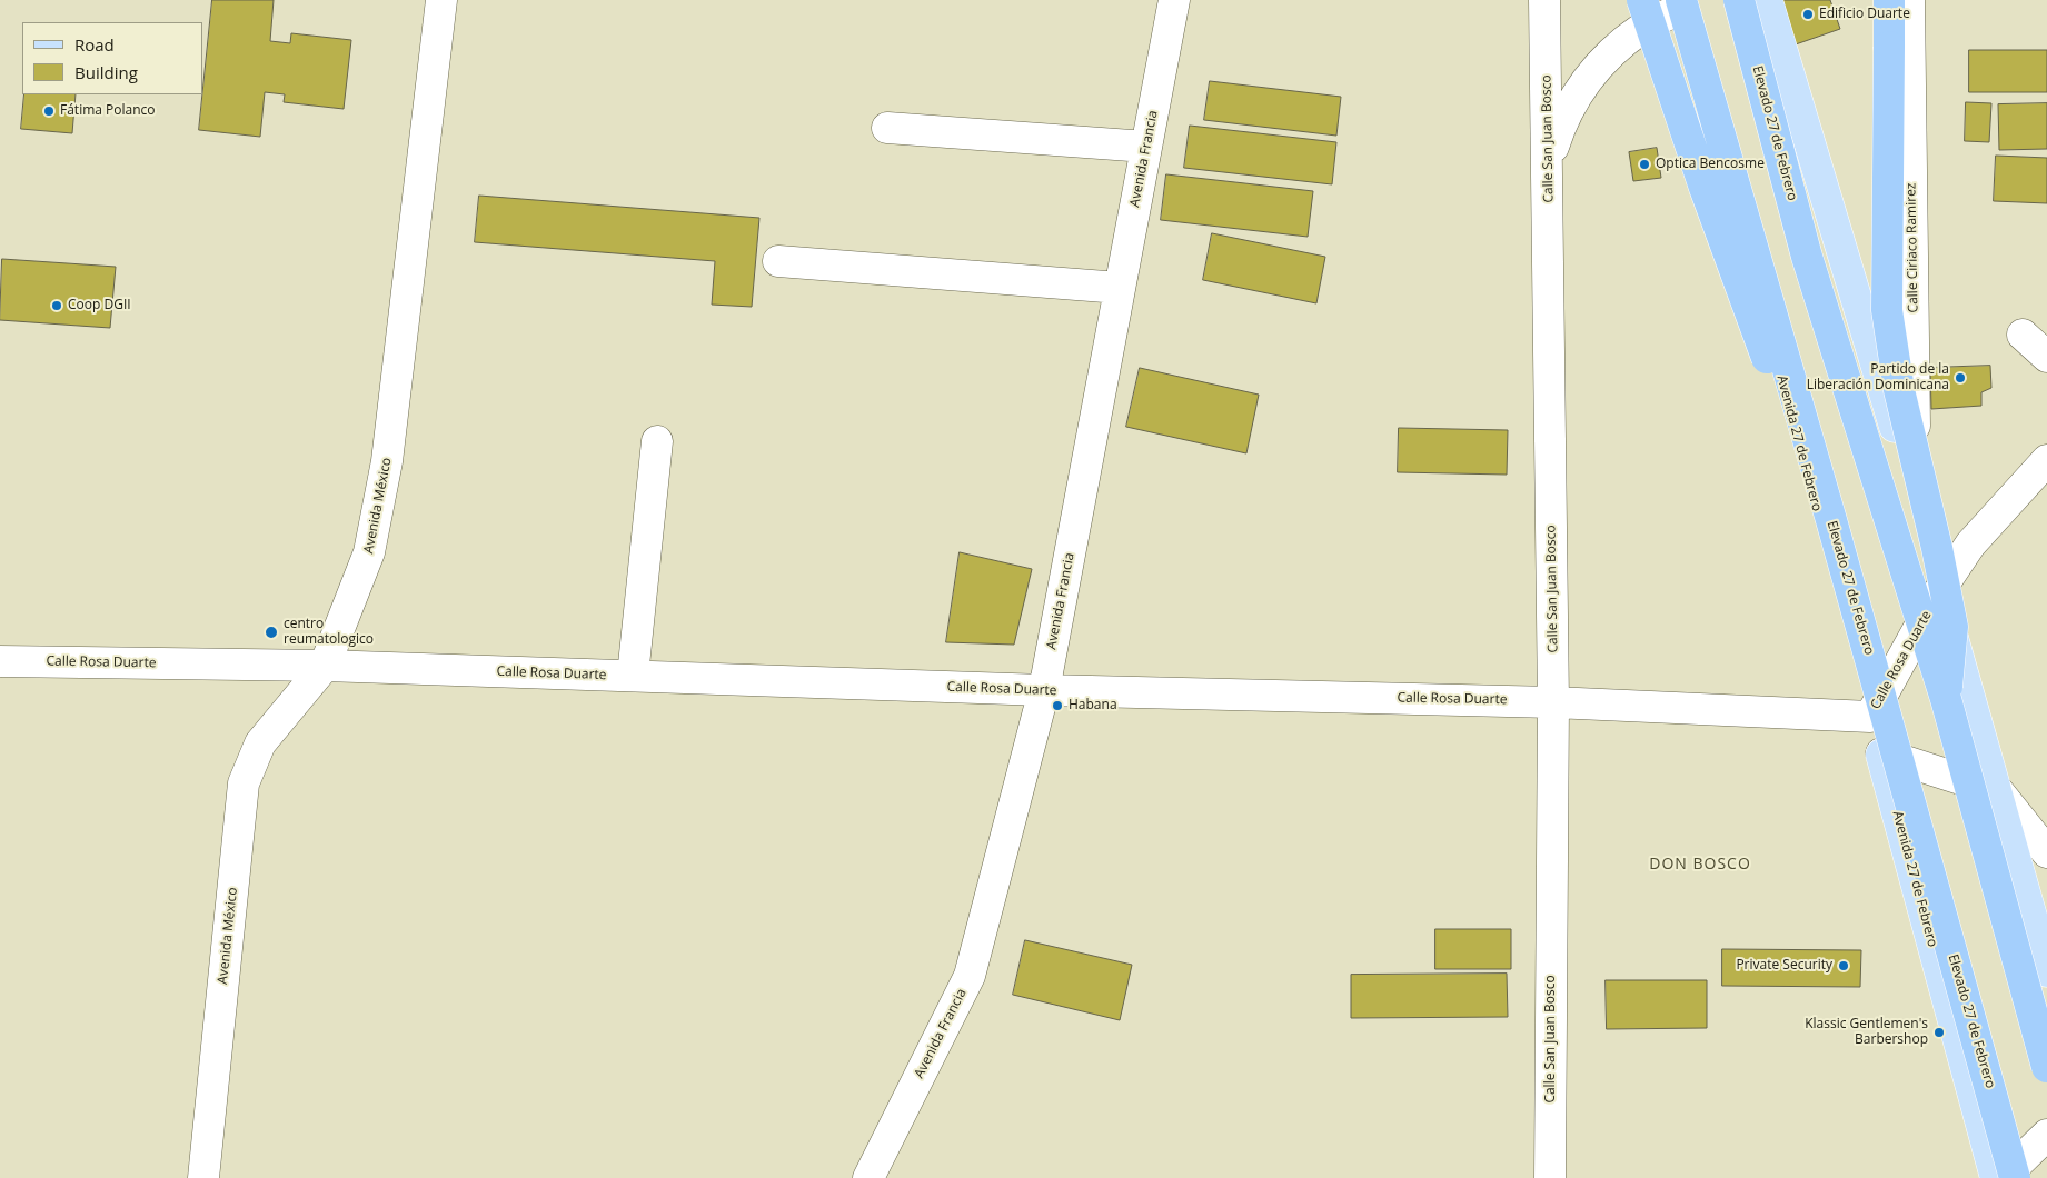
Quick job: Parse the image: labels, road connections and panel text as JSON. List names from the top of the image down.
{
  "streets": {
    "highway": ["Elevado 27 de Febrero"],
    "main road": ["Avenida 27 de Febrero"],
    "street": [
      "Calle San Juan Bosco",
      "Avenida Francia",
      "Calle Ciriaco Ramirez",
      "Avenida México",
      "Calle Rosa Duarte"
    ]
  },
  "crossings": [
    ["Elevado 27 de Febrero", "Avenida 27 de Febrero"],
    ["Calle San Juan Bosco", "Calle Rosa Duarte"],
    ["Avenida Francia", "Calle Rosa Duarte"],
    ["Avenida 27 de Febrero", "Calle Rosa Duarte"],
    ["Avenida México", "Calle Rosa Duarte"]
  ],
  "districts": ["DON BOSCO"],
  "places": [
    "Edificio Duarte",
    "Fátima Polanco",
    "Optica Bencosme",
    "Coop DGII",
    "Partido de la Liberación Dominicana",
    "centro reumatologico",
    "Habana",
    "Private Security",
    "Klassic Gentlemen's Barbershop"
  ],
  "legend": ["Road", "Building"]
}
